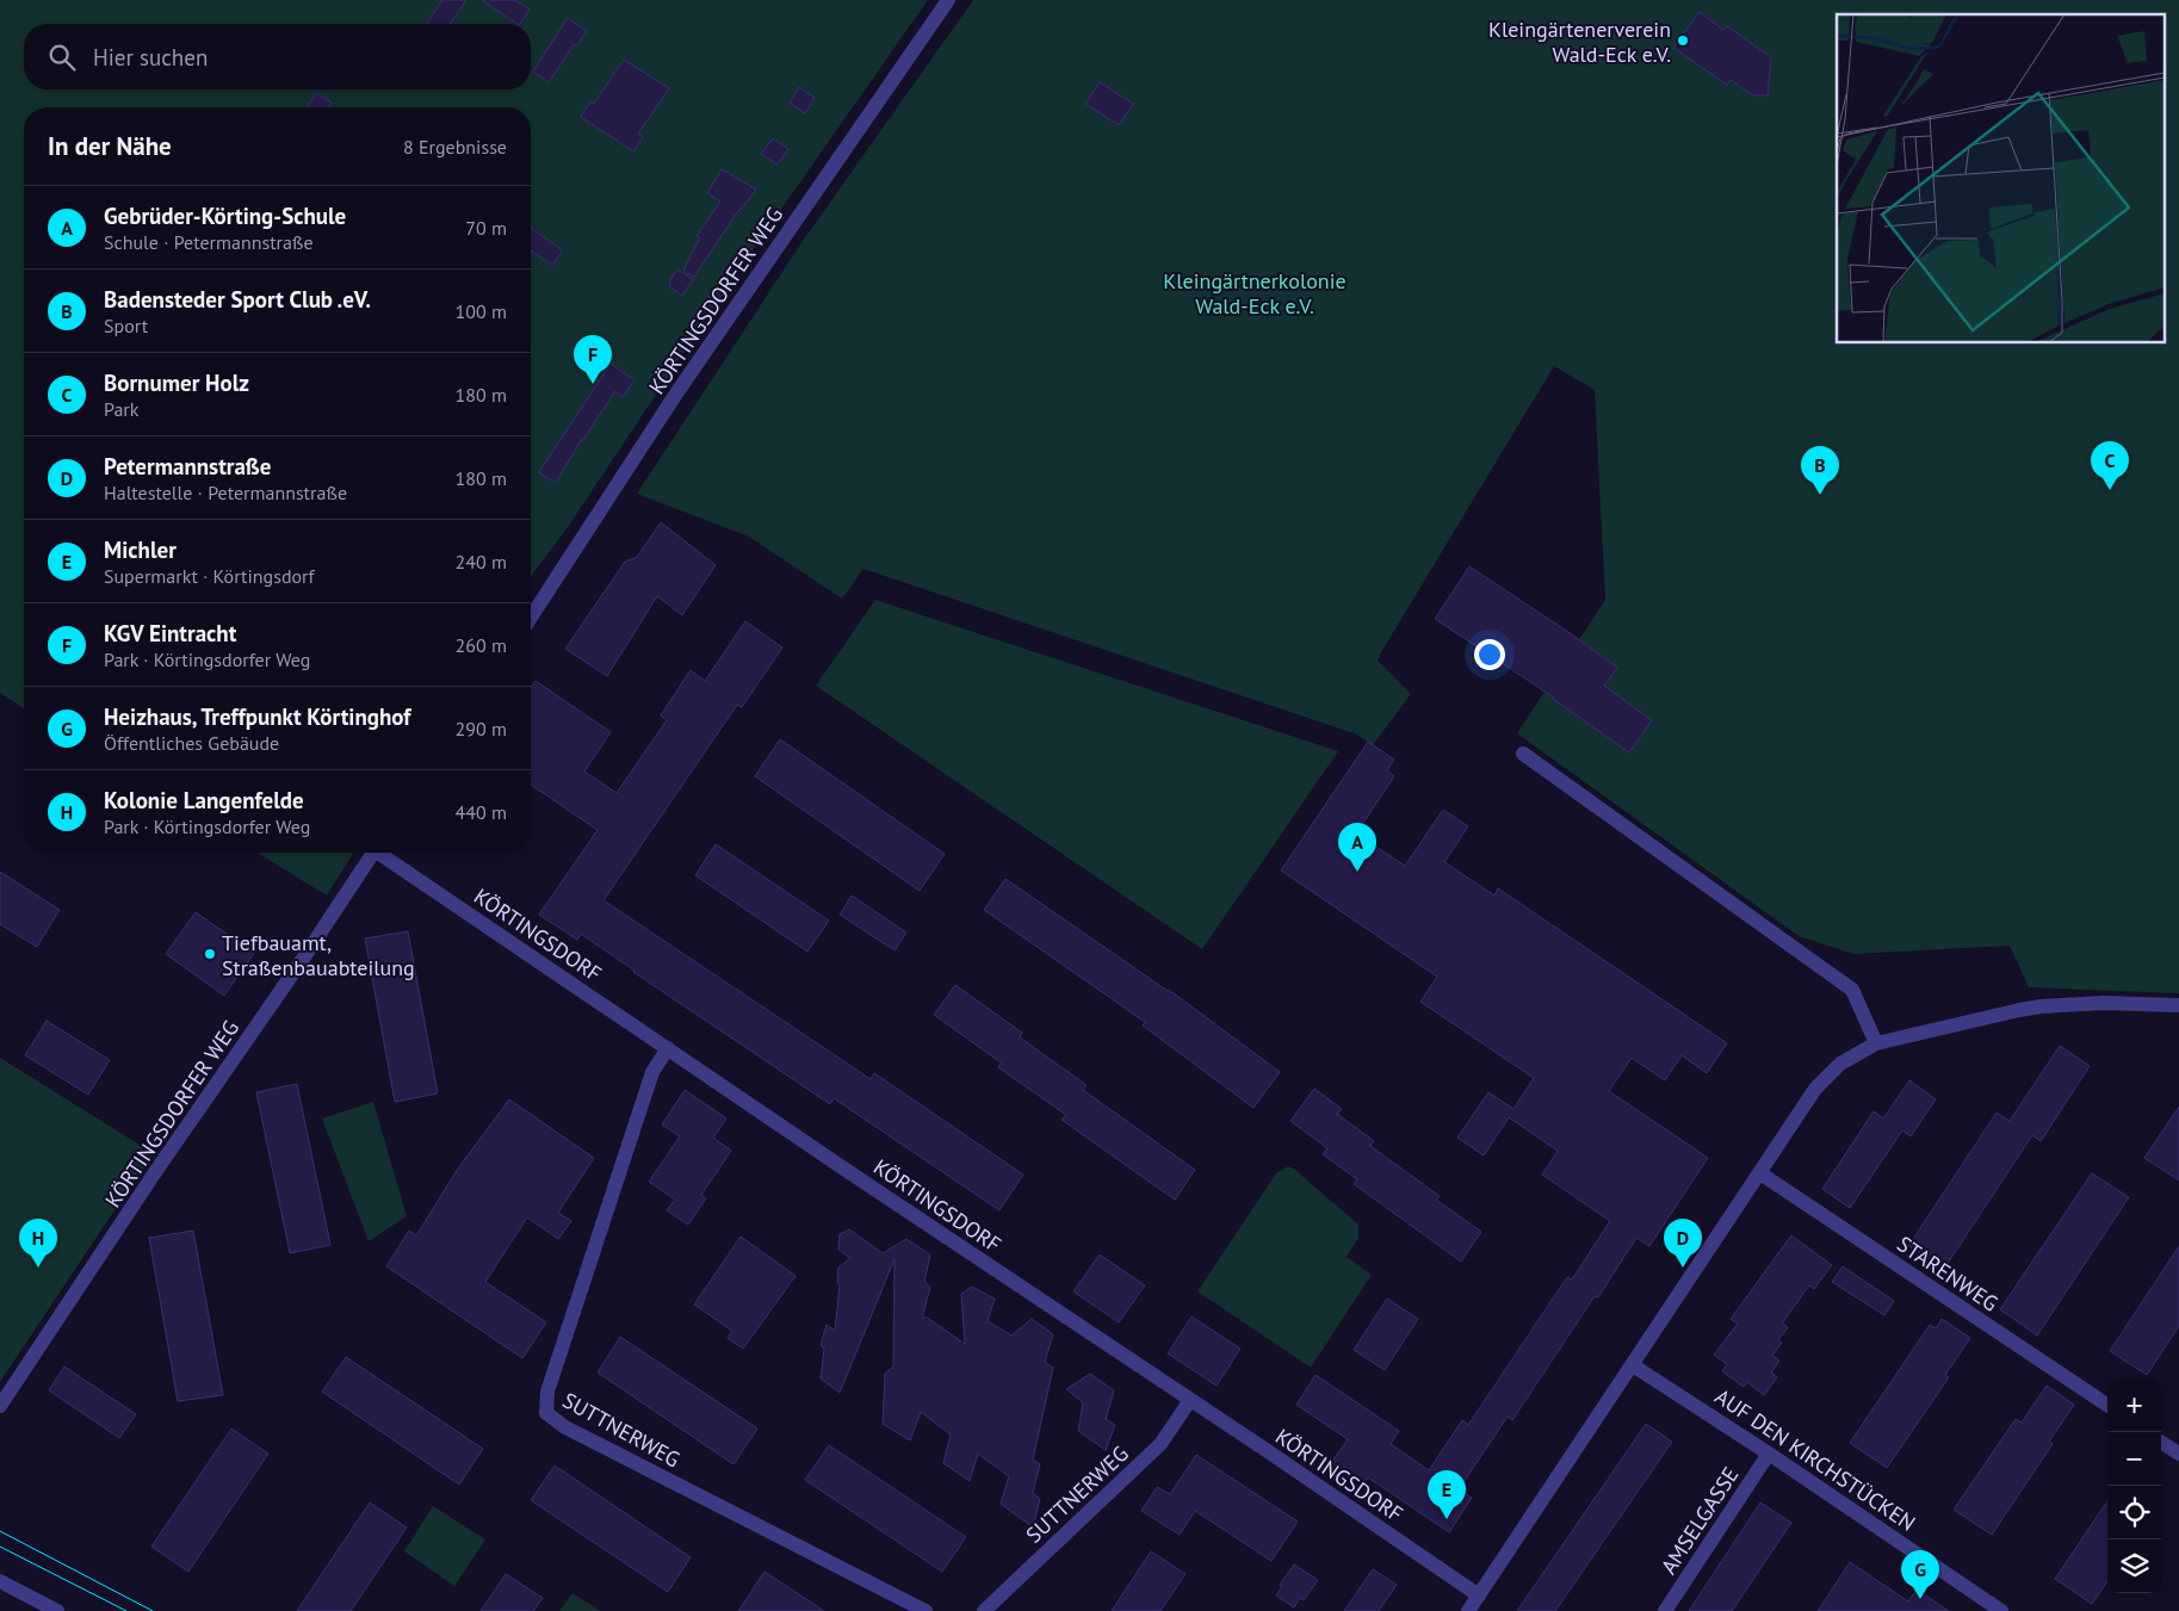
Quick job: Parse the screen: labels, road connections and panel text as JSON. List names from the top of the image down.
{
  "streets": {
    "street": [
      "KÖRTINGSDORFER WEG",
      "KÖRTINGSDORF",
      "STARENWEG",
      "SUTTNERWEG",
      "AUF DEN KIRCHSTÜCKEN",
      "AMSELGASSE"
    ]
  },
  "crossings": [
    ["KÖRTINGSDORF", "SUTTNERWEG"],
    ["AUF DEN KIRCHSTÜCKEN", "AMSELGASSE"]
  ],
  "parks": ["Kleingärtnerkolonie Wald-Eck e.V."],
  "places": ["Kleingärtenerverein Wald-Eck e.V.", "Tiefbauamt, Straßenbauabteilung"],
  "page": {
    "search": "Hier suchen",
    "heading": ["In der Nähe", "8 Ergebnisse"],
    "list": [
      {
        "mark": "A",
        "name": "Gebrüder-Körting-Schule",
        "note": "Schule · Petermannstraße",
        "value": "70 m"
      },
      {
        "mark": "B",
        "name": "Badensteder Sport Club .eV.",
        "note": "Sport",
        "value": "100 m"
      },
      {
        "mark": "C",
        "name": "Bornumer Holz",
        "note": "Park",
        "value": "180 m"
      },
      {
        "mark": "D",
        "name": "Petermannstraße",
        "note": "Haltestelle · Petermannstraße",
        "value": "180 m"
      },
      {
        "mark": "E",
        "name": "Michler",
        "note": "Supermarkt · Körtingsdorf",
        "value": "240 m"
      },
      {
        "mark": "F",
        "name": "KGV Eintracht",
        "note": "Park · Körtingsdorfer Weg",
        "value": "260 m"
      },
      {
        "mark": "G",
        "name": "Heizhaus, Treffpunkt Körtinghof",
        "note": "Öffentliches Gebäude",
        "value": "290 m"
      },
      {
        "mark": "H",
        "name": "Kolonie Langenfelde",
        "note": "Park · Körtingsdorfer Weg",
        "value": "440 m"
      }
    ],
    "pins": [
      "F",
      "C",
      "B",
      "A",
      "D",
      "H",
      "E",
      "G"
    ],
    "map_buttons": ["+", "−"]
  }
}
